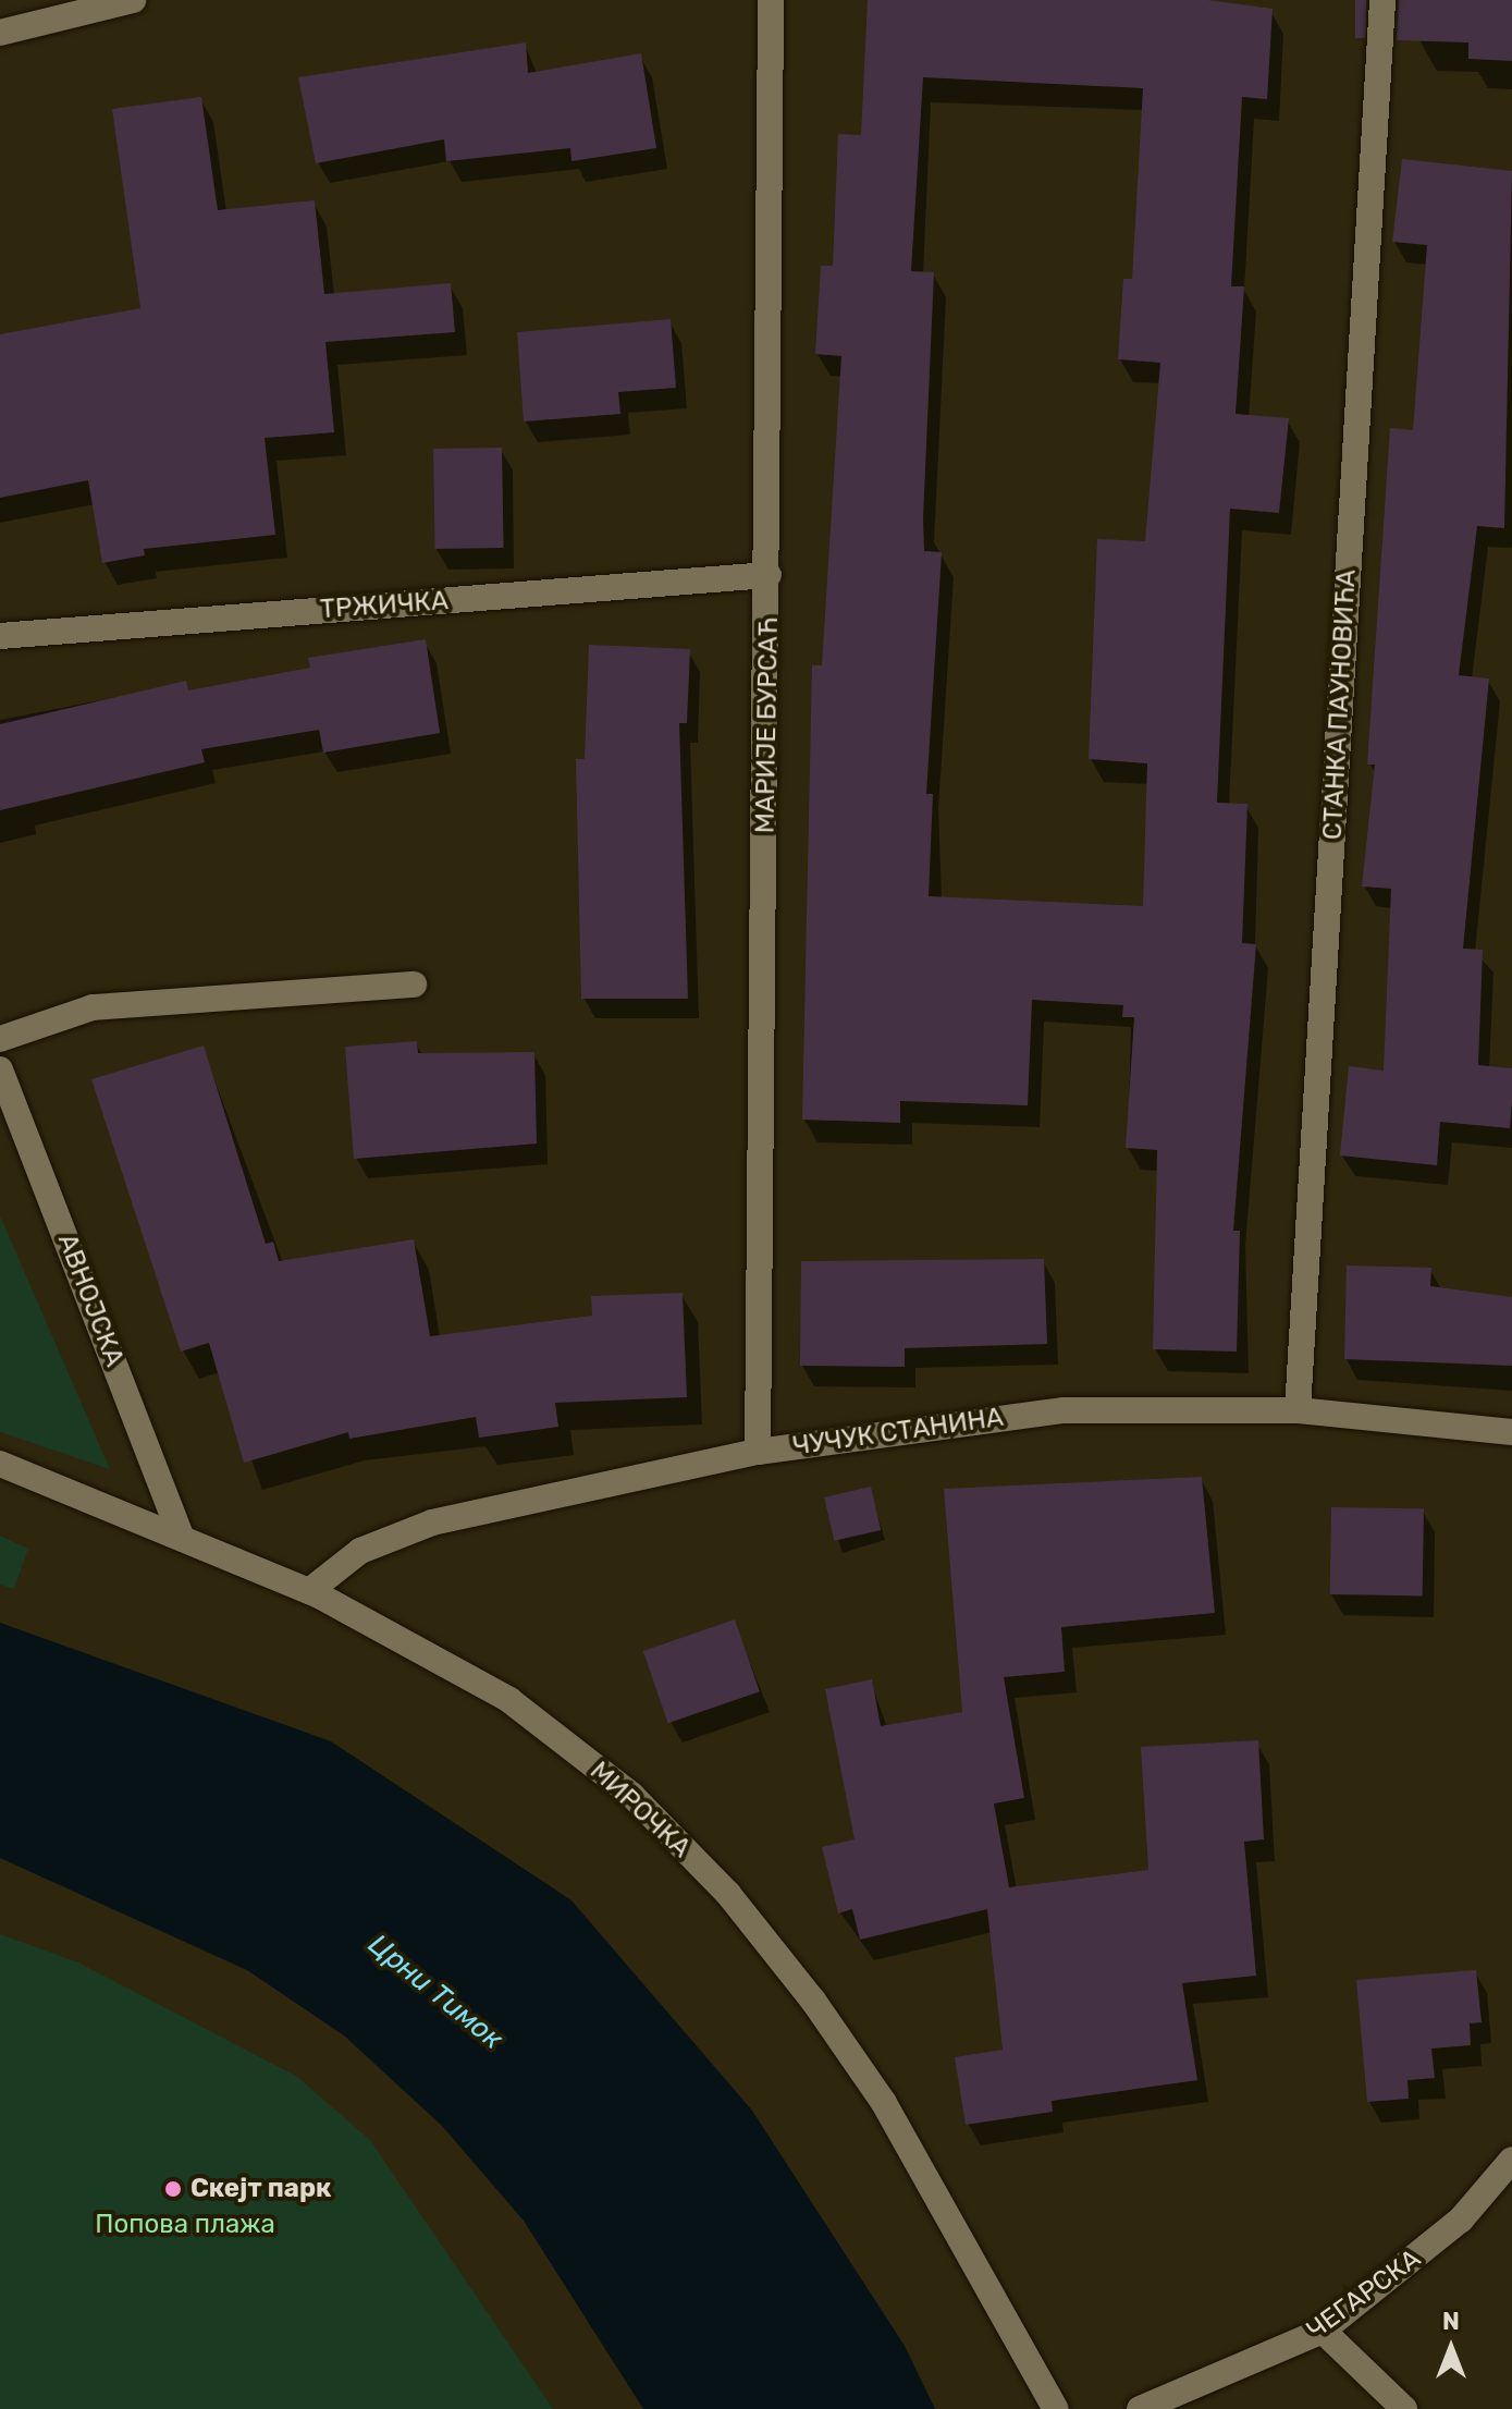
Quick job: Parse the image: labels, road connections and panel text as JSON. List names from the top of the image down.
{
  "streets": {
    "street": [
      "ТРЖИЧКА",
      "СТАНКА ПАУНОВИЋА",
      "МАРИЈЕ БУРСАЋ",
      "АВНОЈСКА",
      "ЧУЧУК СТАНИНА",
      "МИРОЧКА",
      "ЧЕГАРСКА"
    ]
  },
  "crossings": [
    ["ТРЖИЧКА", "МАРИЈЕ БУРСАЋ"],
    ["СТАНКА ПАУНОВИЋА", "ЧУЧУК СТАНИНА"],
    ["МАРИЈЕ БУРСАЋ", "ЧУЧУК СТАНИНА"],
    ["АВНОЈСКА", "МИРОЧКА"],
    ["ЧУЧУК СТАНИНА", "МИРОЧКА"]
  ],
  "water": ["Црни Тимок"],
  "parks": ["Попова плажа"],
  "places": ["Скејт парк"],
  "north": "top"
}
